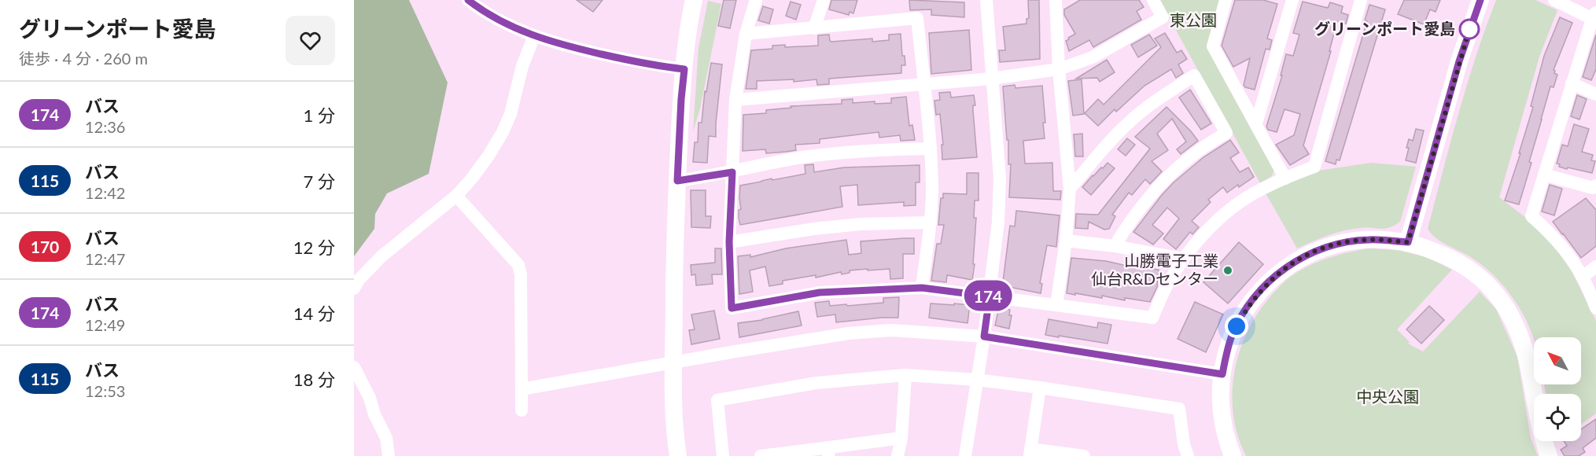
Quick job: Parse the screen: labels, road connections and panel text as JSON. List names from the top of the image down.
{
  "parks": ["東公園", "中央公園"],
  "places": ["グリーンポート愛島", "山勝電子工業 仙台R&Dセンター"],
  "lines": ["bus line 174"],
  "north": "top left",
  "page": {
    "heading": ["グリーンポート愛島", "徒歩 · 4 分 · 260 m"],
    "on_map": "174",
    "list": [
      {
        "mark": "174",
        "name": "バス",
        "note": "12:36",
        "value": "1 分"
      },
      {
        "mark": "115",
        "name": "バス",
        "note": "12:42",
        "value": "7 分"
      },
      {
        "mark": "170",
        "name": "バス",
        "note": "12:47",
        "value": "12 分"
      },
      {
        "mark": "174",
        "name": "バス",
        "note": "12:49",
        "value": "14 分"
      },
      {
        "mark": "115",
        "name": "バス",
        "note": "12:53",
        "value": "18 分"
      }
    ]
  }
}
